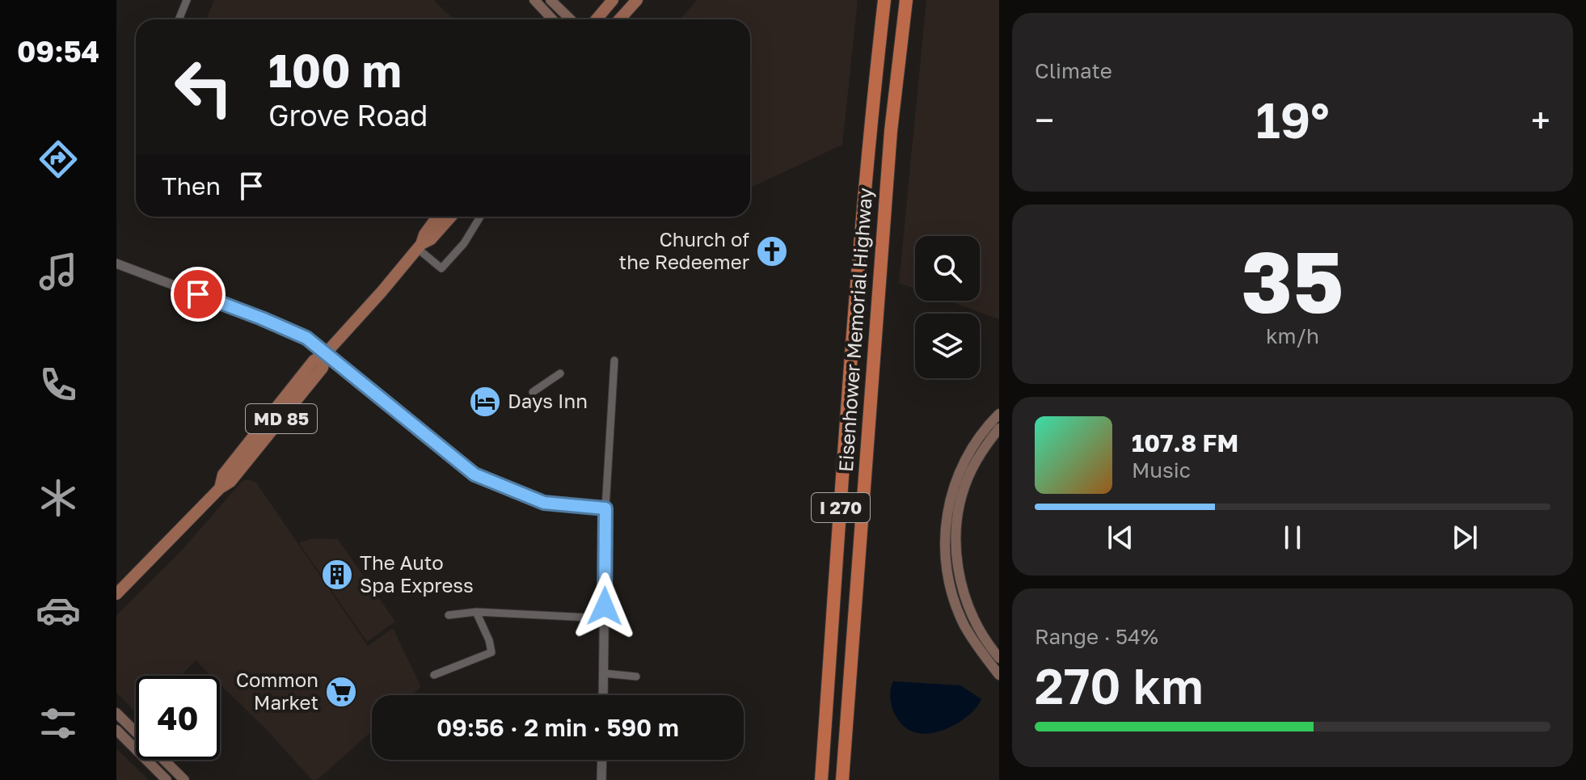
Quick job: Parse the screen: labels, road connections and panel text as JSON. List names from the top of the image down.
{
  "streets": {
    "highway": ["Eisenhower Memorial Highway", "I 270"],
    "main road": ["MD 85"]
  },
  "places": {
    "church": ["Church of the Redeemer"],
    "hotel": ["Days Inn"],
    "building": ["The Auto Spa Express"],
    "supermarket": ["Common Market"]
  },
  "page": {
    "tabs": "09:54",
    "tile": [
      "Climate",
      ["35", "km/h"],
      ["Range · 54%", "270 km"]
    ],
    "turn": ["100 m", "Grove Road"],
    "heat": ["−", "19°", "+"],
    "then": "Then",
    "song": ["107.8 FM", "Music"],
    "limit": "40",
    "trip": "09:56 · 2 min · 590 m"
  }
}
